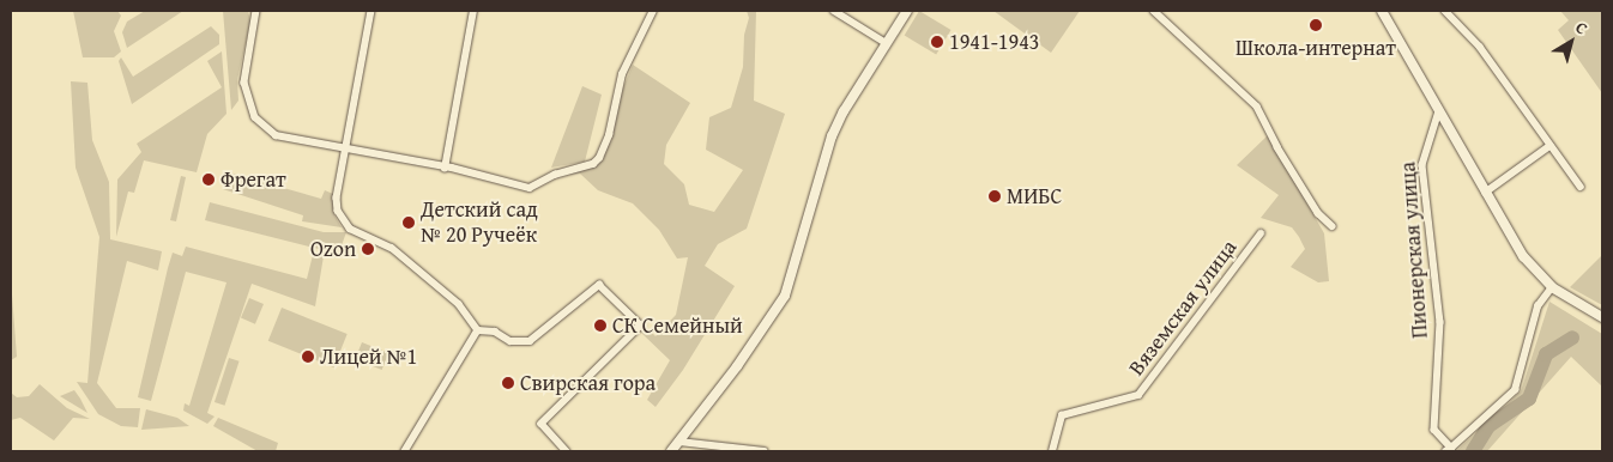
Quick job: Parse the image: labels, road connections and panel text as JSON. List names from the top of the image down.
{
  "streets": {
    "street": ["Пионерская улица", "Вяземская улица"]
  },
  "places": [
    "Школа-интернат",
    "1941-1943",
    "Фрегат",
    "МИБС",
    "Детский сад № 20 Ручеёк",
    "Ozon",
    "СК Семейный",
    "Лицей №1",
    "Свирская гора"
  ],
  "north": "top right"
}
